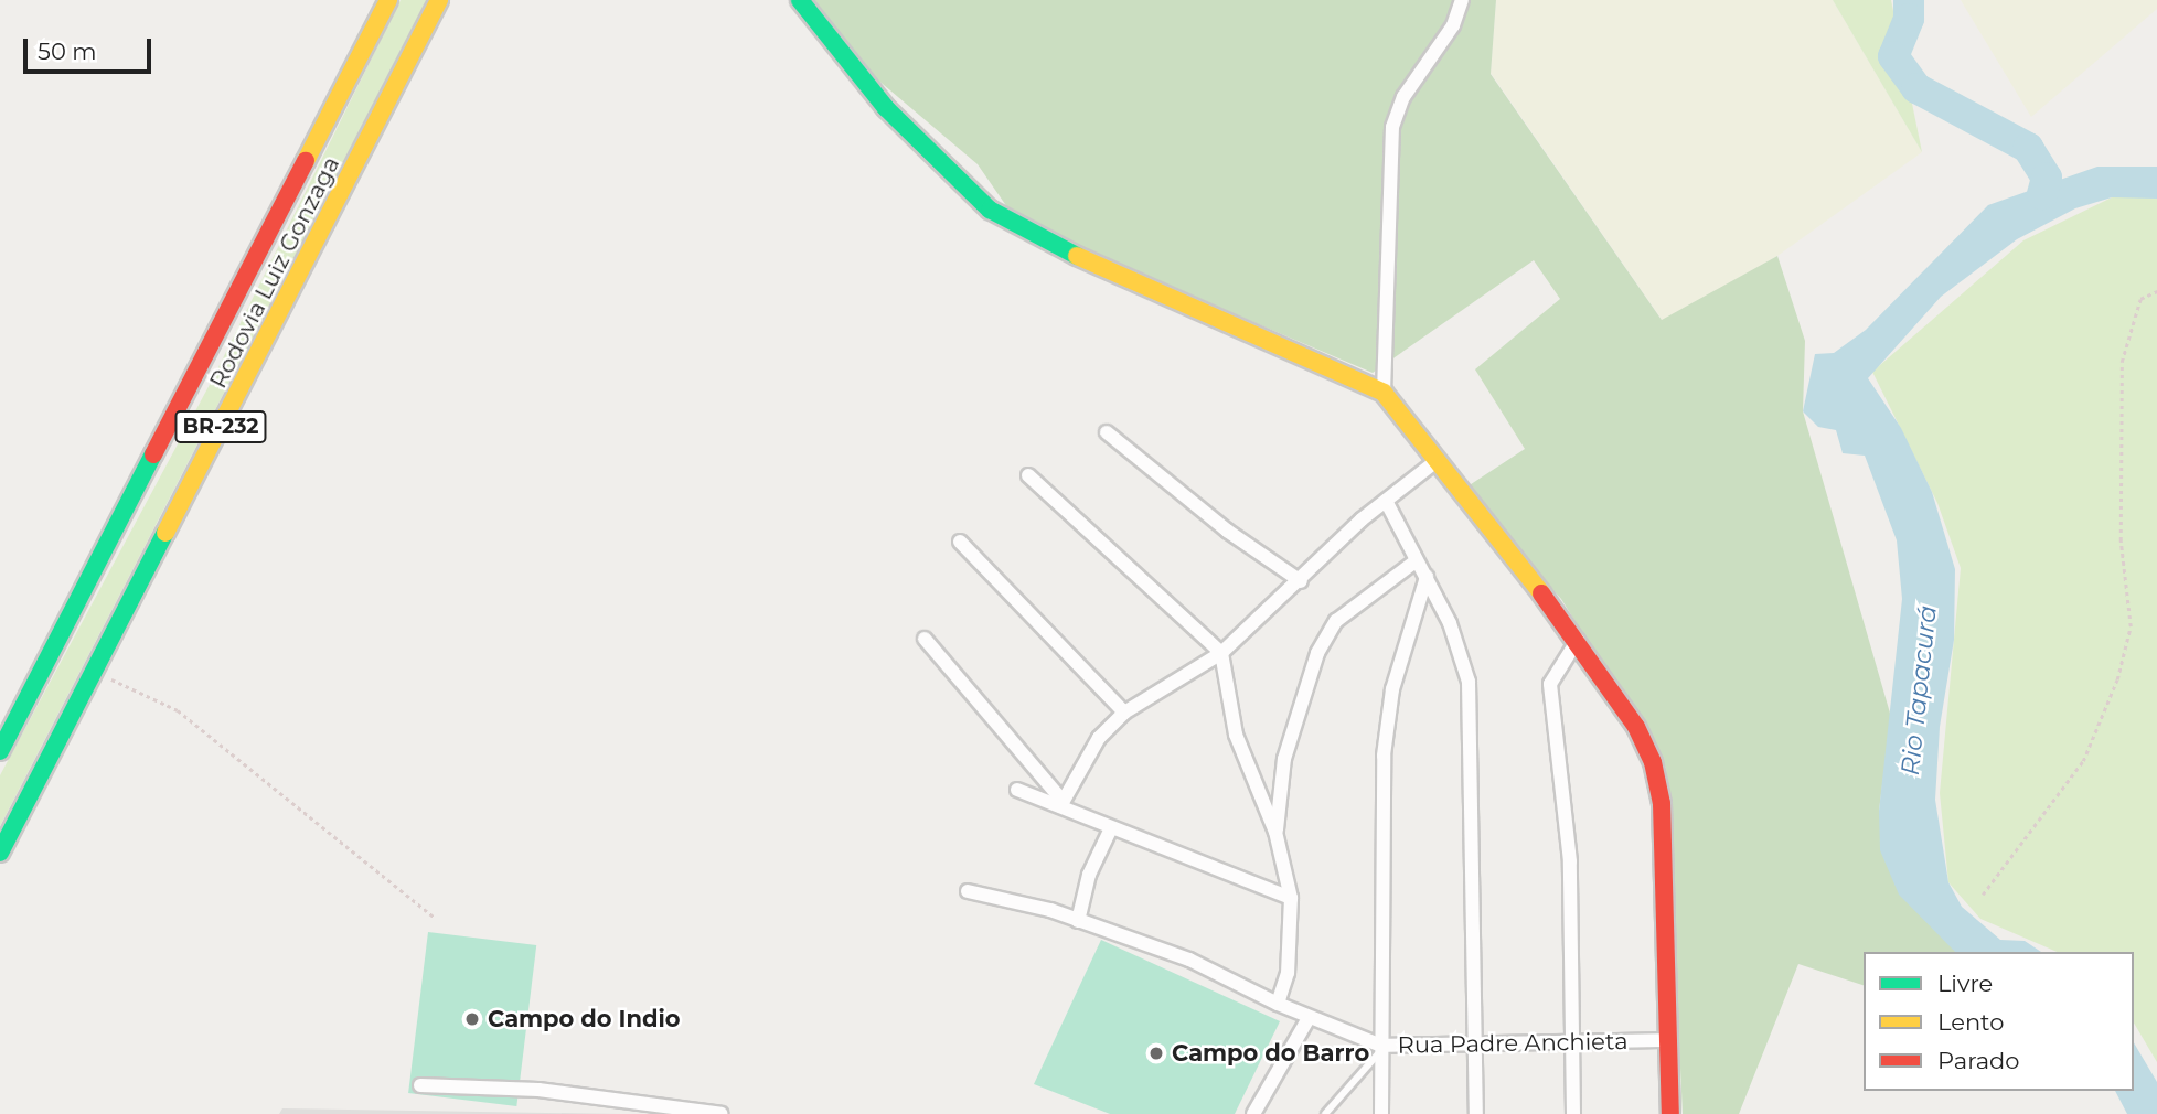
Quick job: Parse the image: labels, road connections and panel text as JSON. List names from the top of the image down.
{
  "streets": {
    "main road": ["Rodovia Luiz Gonzaga", "BR-232"],
    "street": ["Rua Padre Anchieta"]
  },
  "water": ["Rio Tapacurá"],
  "places": ["Campo do Indio", "Campo do Barro"],
  "legend": ["Livre", "Lento", "Parado"],
  "scale_bar": "50 m"
}
